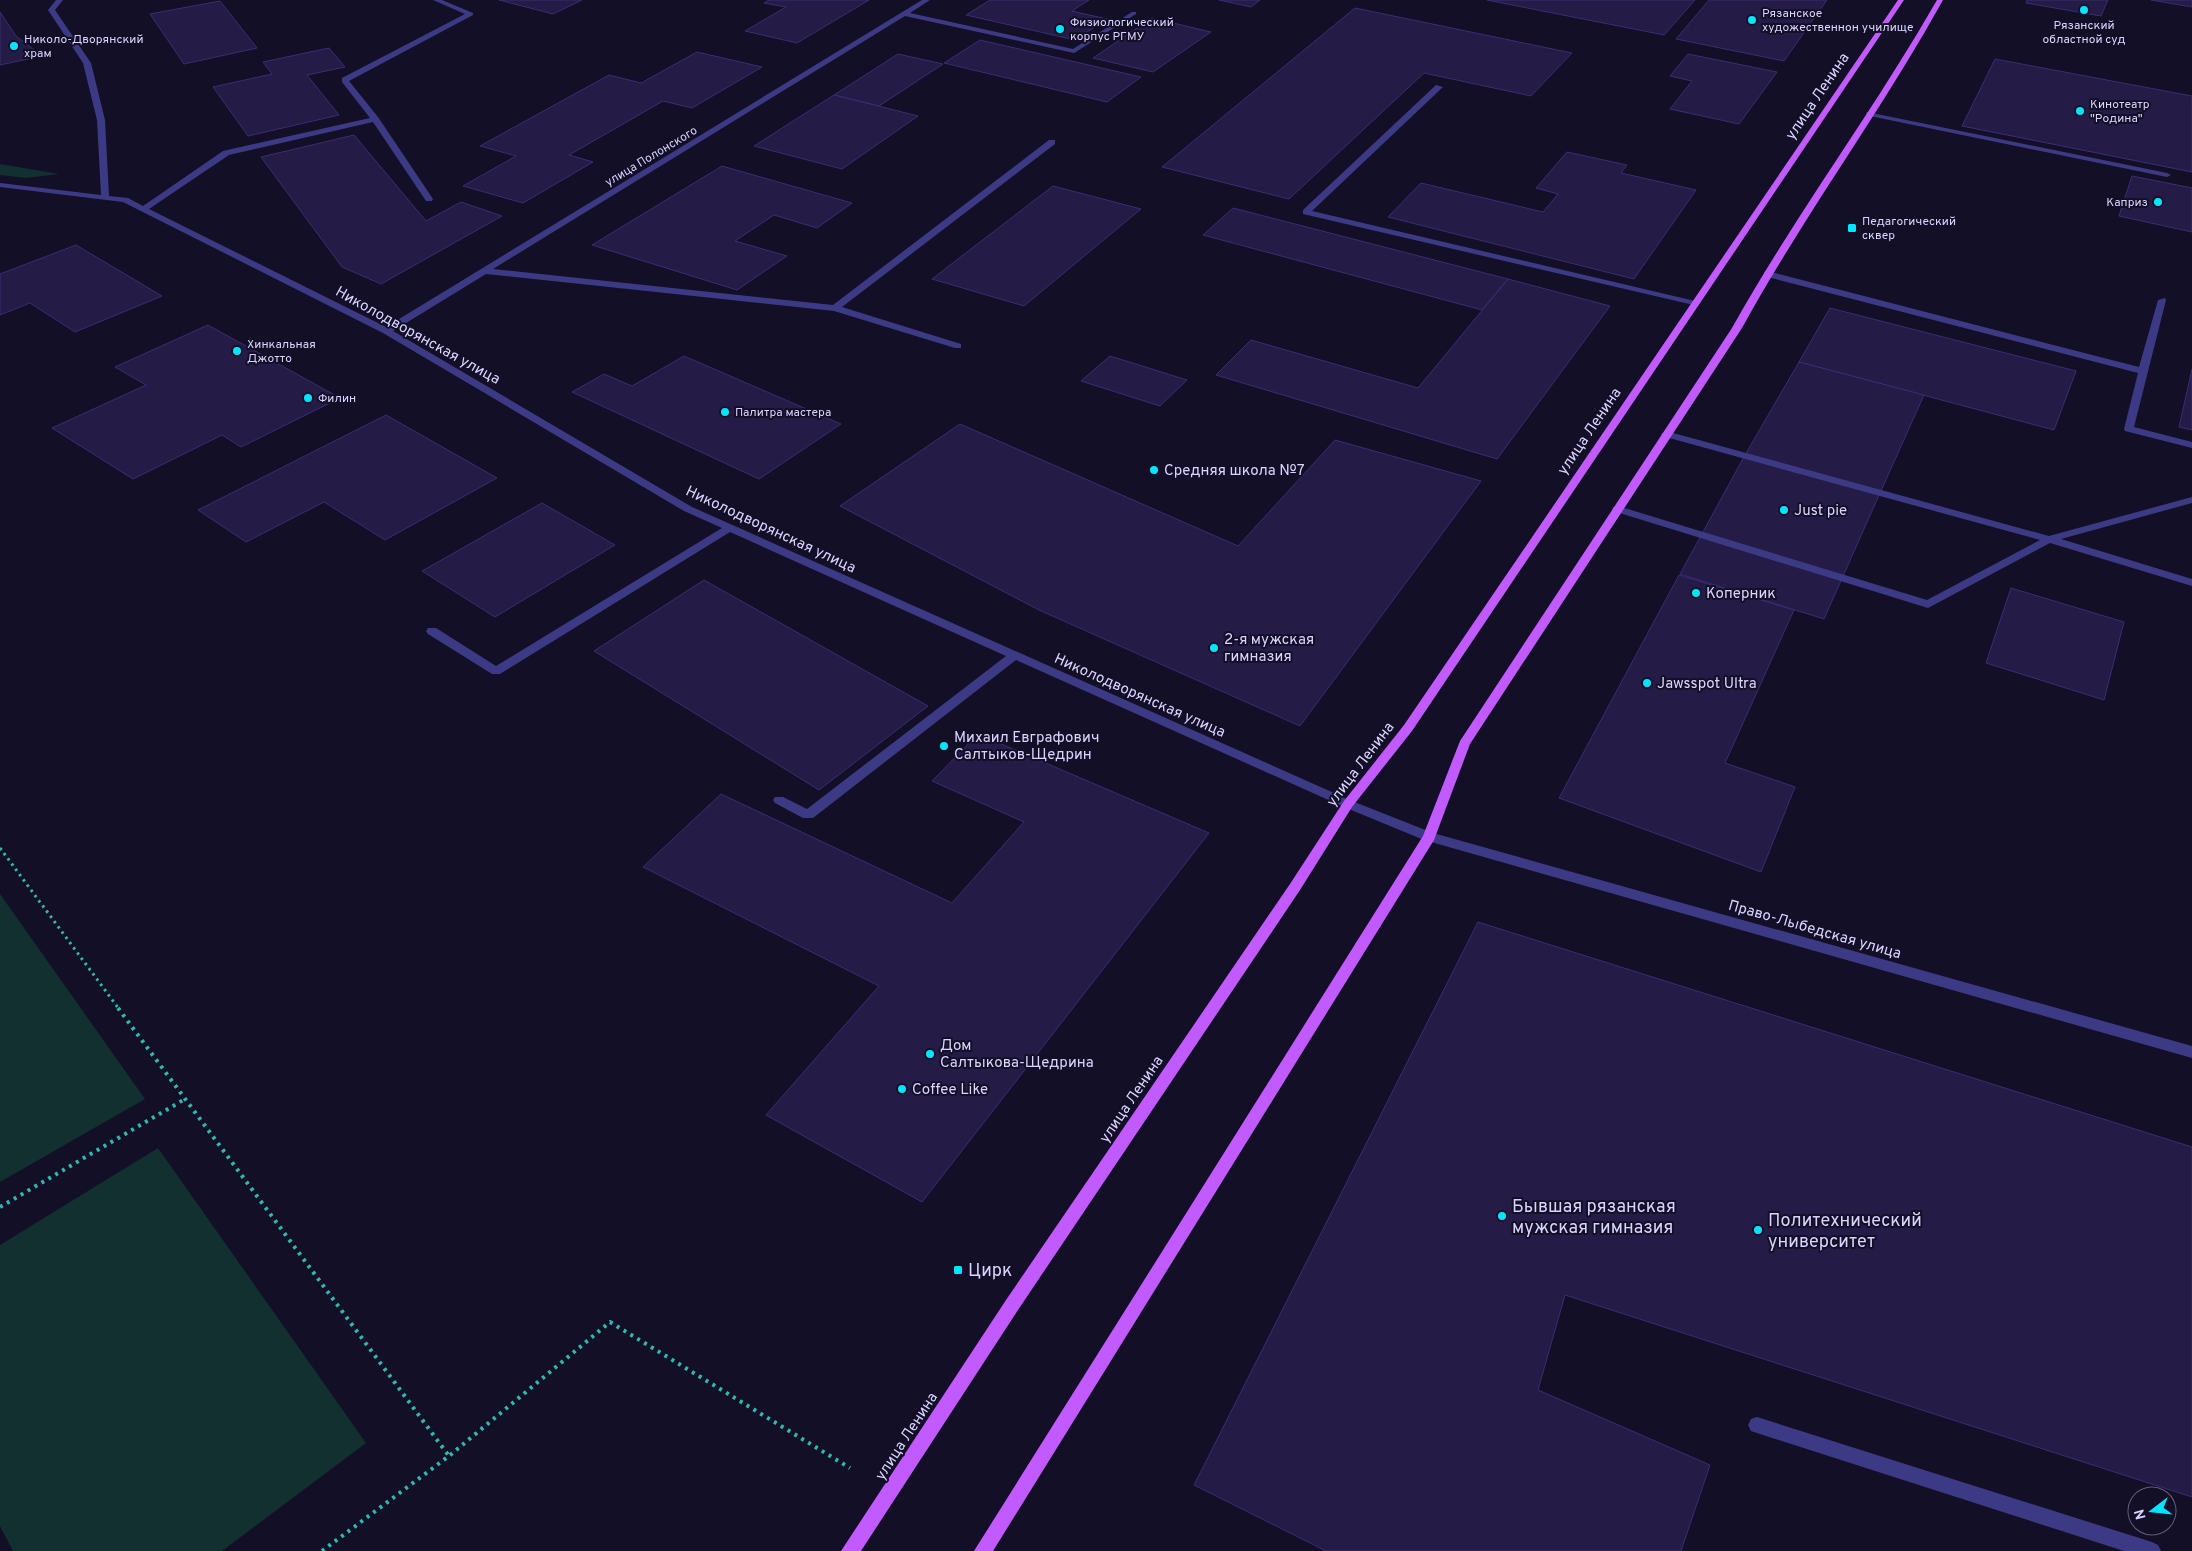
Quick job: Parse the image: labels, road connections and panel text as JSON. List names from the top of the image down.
{
  "streets": {
    "main road": ["улица Ленина"],
    "street": ["улица Полонского", "Николодворянская улица", "Право-Лыбедская улица"]
  },
  "crossings": [
    ["улица Ленина", "Николодворянская улица"],
    ["улица Полонского", "Николодворянская улица"],
    ["Николодворянская улица", "Право-Лыбедская улица"]
  ],
  "places": {
    "other": [
      "Рязанский областной суд",
      "Рязанское художественнон училище",
      "Физиологический корпус РГМУ",
      "Николо-Дворянский храм",
      "Кинотеатр \"Родина\"",
      "Каприз",
      "Хинкальная Джотто",
      "Филин",
      "Палитра мастера",
      "Средняя школа №7",
      "Just pie",
      "Коперник",
      "2-я мужская гимназия",
      "Jawsspot Ultra",
      "Михаил Евграфович Салтыков-Щедрин",
      "Дом Салтыкова-Щедрина",
      "Coffee Like",
      "Бывшая рязанская мужская гимназия",
      "Политехнический университет"
    ],
    "transit": ["Педагогический сквер", "Цирк"]
  },
  "north": "left"
}
